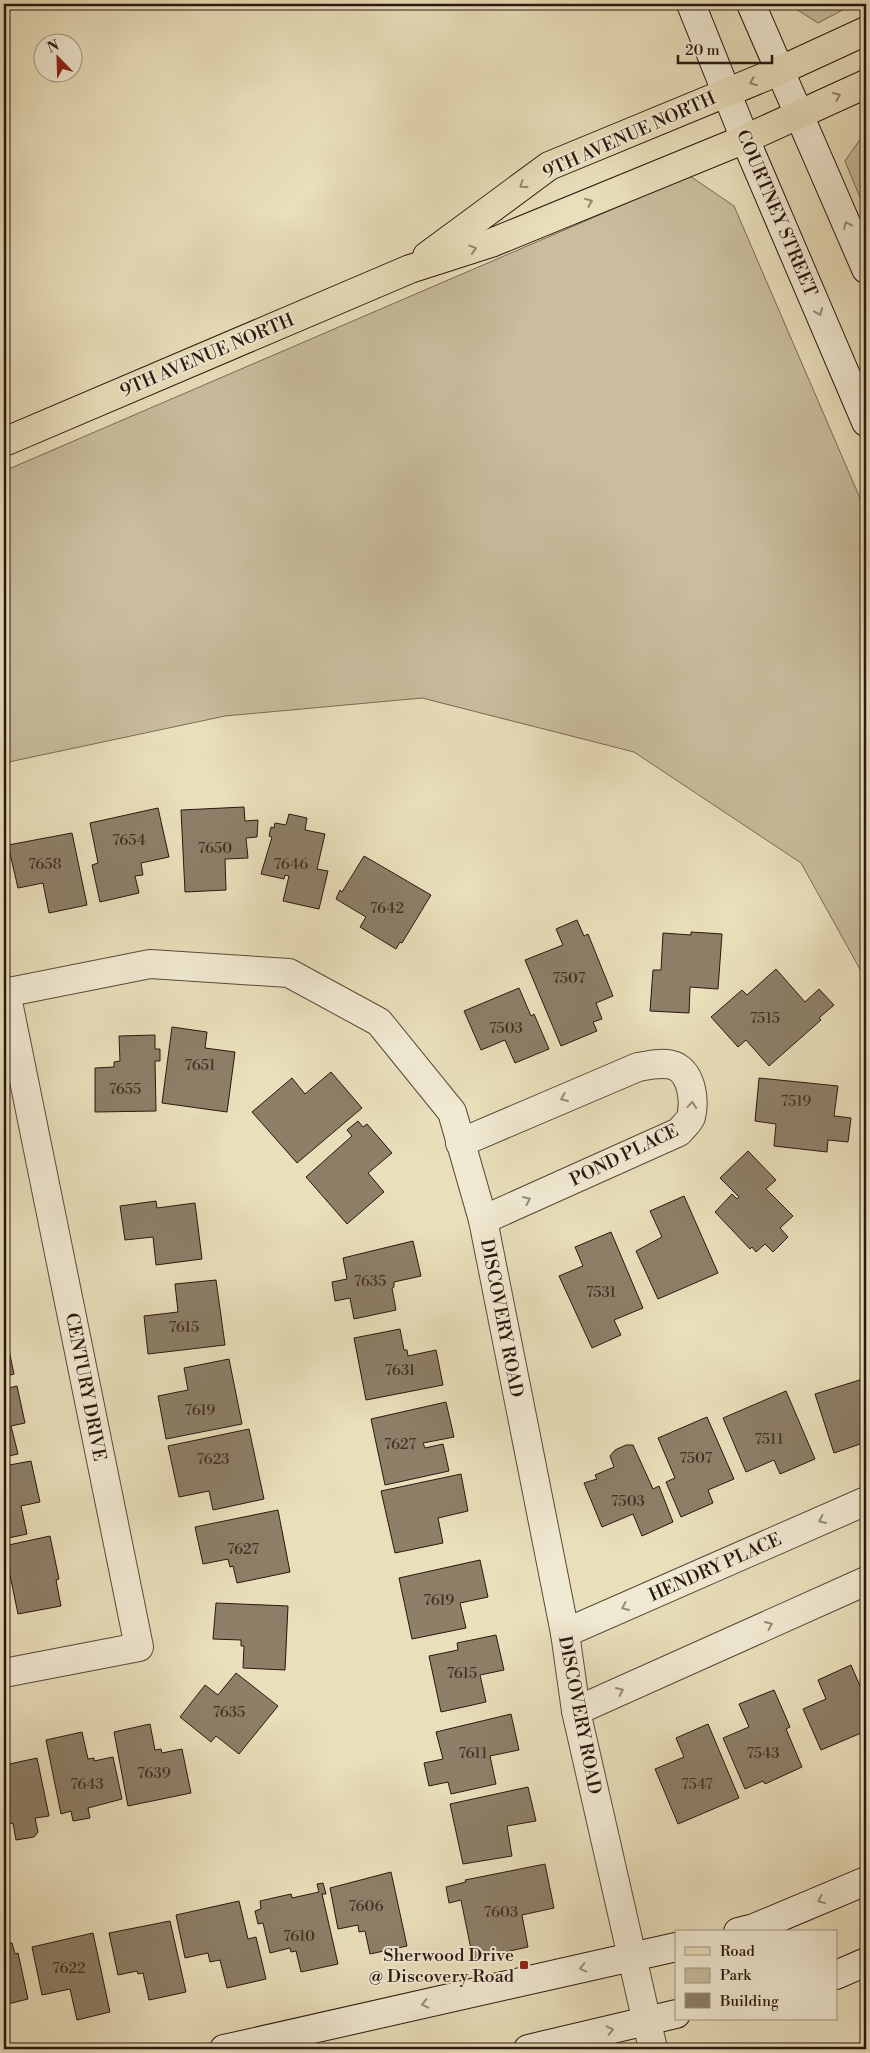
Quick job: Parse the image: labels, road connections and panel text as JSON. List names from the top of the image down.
{
  "streets": {
    "main road": ["9TH AVENUE NORTH"],
    "street": [
      "COURTNEY STREET",
      "POND PLACE",
      "DISCOVERY ROAD",
      "CENTURY DRIVE",
      "HENDRY PLACE"
    ]
  },
  "crossings": [
    ["9TH AVENUE NORTH", "COURTNEY STREET"],
    ["POND PLACE", "DISCOVERY ROAD"],
    ["DISCOVERY ROAD", "CENTURY DRIVE"],
    ["DISCOVERY ROAD", "HENDRY PLACE"]
  ],
  "places": {
    "transit": ["Sherwood Drive @ Discovery Road"]
  },
  "house_numbers": [
    "7654",
    "7650",
    "7658",
    "7646",
    "7642",
    "7507",
    "7515",
    "7503",
    "7651",
    "7655",
    "7519",
    "7635",
    "7531",
    "7615",
    "7631",
    "7619",
    "7511",
    "7627",
    "7507",
    "7623",
    "7503",
    "7627",
    "7619",
    "7615",
    "7635",
    "7611",
    "7543",
    "7639",
    "7643",
    "7547",
    "7606",
    "7603",
    "7610",
    "7622"
  ],
  "legend": ["Road", "Park", "Building"],
  "scale_bar": "20 m",
  "north": "top left"
}
